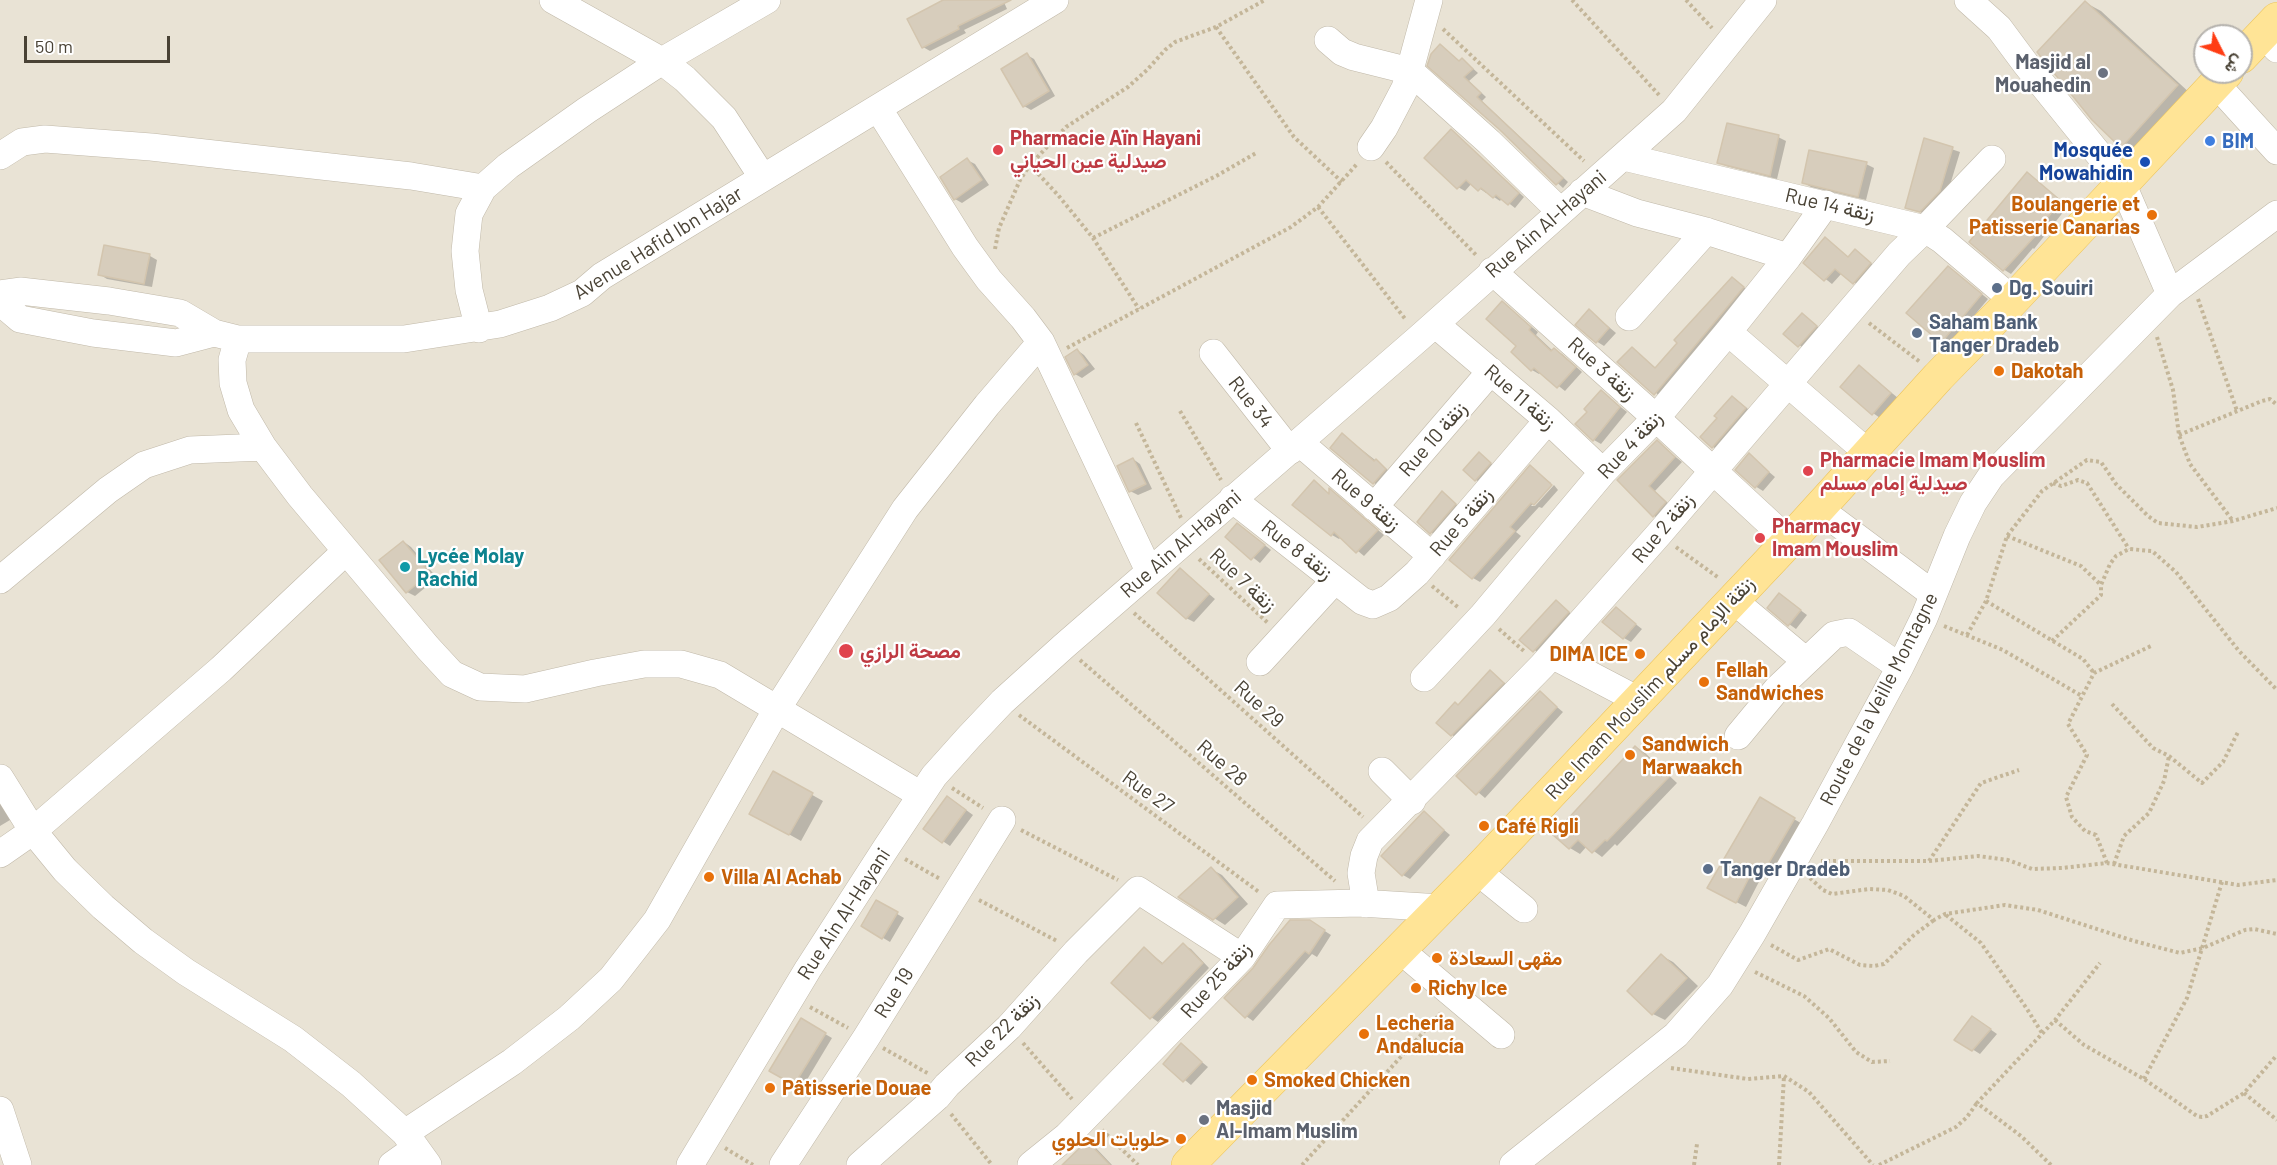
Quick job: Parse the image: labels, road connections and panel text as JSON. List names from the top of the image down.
{
  "streets": {
    "main road": ["Rue Imam Mouslim زنقة الإمام مسلم"],
    "street": [
      "Rue 14 زنقة",
      "Rue Ain Al-Hayani",
      "Avenue Hafid Ibn Hajar",
      "Rue 3 زنقة",
      "Rue 11 زنقة",
      "Rue 34",
      "Rue 10 زنقة",
      "Rue 4 زنقة",
      "Rue 9 زنقة",
      "Rue 5 زنقة",
      "Rue 2 زنقة",
      "Rue 8 زنقة",
      "Route de la Veille Montagne",
      "Rue 25 زنقة",
      "Rue 19",
      "Rue 22 زنقة"
    ],
    "path": [
      "Rue 7 زنقة",
      "Rue 29",
      "Rue 28",
      "Rue 27"
    ]
  },
  "crossings": [
    ["Rue 14 زنقة", "Rue Ain Al-Hayani"],
    ["Rue 14 زنقة", "Rue 4 زنقة"],
    ["Rue 14 زنقة", "Rue 2 زنقة"],
    ["Rue 14 زنقة", "Rue Imam Mouslim زنقة الإمام مسلم"],
    ["Rue Ain Al-Hayani", "Rue 3 زنقة"],
    ["Rue Ain Al-Hayani", "Rue 11 زنقة"],
    ["Rue Ain Al-Hayani", "Rue 34"],
    ["Rue Ain Al-Hayani", "Rue 9 زنقة"],
    ["Rue Ain Al-Hayani", "Rue 8 زنقة"],
    ["Rue Ain Al-Hayani", "Rue 7 زنقة"],
    ["Rue Ain Al-Hayani", "Rue 29"],
    ["Rue Ain Al-Hayani", "Rue 28"],
    ["Rue Ain Al-Hayani", "Rue 27"],
    ["Rue 3 زنقة", "Rue 4 زنقة"],
    ["Rue 3 زنقة", "Rue 2 زنقة"],
    ["Rue 3 زنقة", "Rue Imam Mouslim زنقة الإمام مسلم"],
    ["Rue 11 زنقة", "Rue 10 زنقة"],
    ["Rue 11 زنقة", "Rue 4 زنقة"],
    ["Rue 11 زنقة", "Rue 5 زنقة"],
    ["Rue 34", "Rue 9 زنقة"],
    ["Rue 10 زنقة", "Rue 9 زنقة"],
    ["Rue 9 زنقة", "Rue 5 زنقة"],
    ["Rue 5 زنقة", "Rue 8 زنقة"],
    ["Rue 2 زنقة", "Rue 29"],
    ["Rue 2 زنقة", "Rue 28"],
    ["Rue 27", "Rue 25 زنقة"]
  ],
  "places": [
    "Masjid al Mouahedin",
    "BIM",
    "Pharmacie Aïn Hayani صيدلية عين الحياني",
    "Mosquée Mowahidin",
    "Boulangerie et Patisserie Canarias",
    "Dg. Souiri",
    "Saham Bank Tanger Dradeb",
    "Dakotah",
    "Pharmacie Imam Mouslim صيدلية إمام مسلم",
    "Pharmacy Imam Mouslim",
    "Lycée Molay Rachid",
    "مصحة الرازي",
    "DIMA ICE",
    "Fellah Sandwiches",
    "Sandwich Marwaakch",
    "Café Rigli",
    "Tanger Dradeb",
    "Villa Al Achab",
    "مقهى السعادة",
    "Richy Ice",
    "Lecheria Andalucía",
    "Smoked Chicken",
    "Pâtisserie Douae",
    "Masjid Al-Imam Muslim",
    "حلويات الحلوي"
  ],
  "scale_bar": "50 m",
  "north": "bottom right"
}
